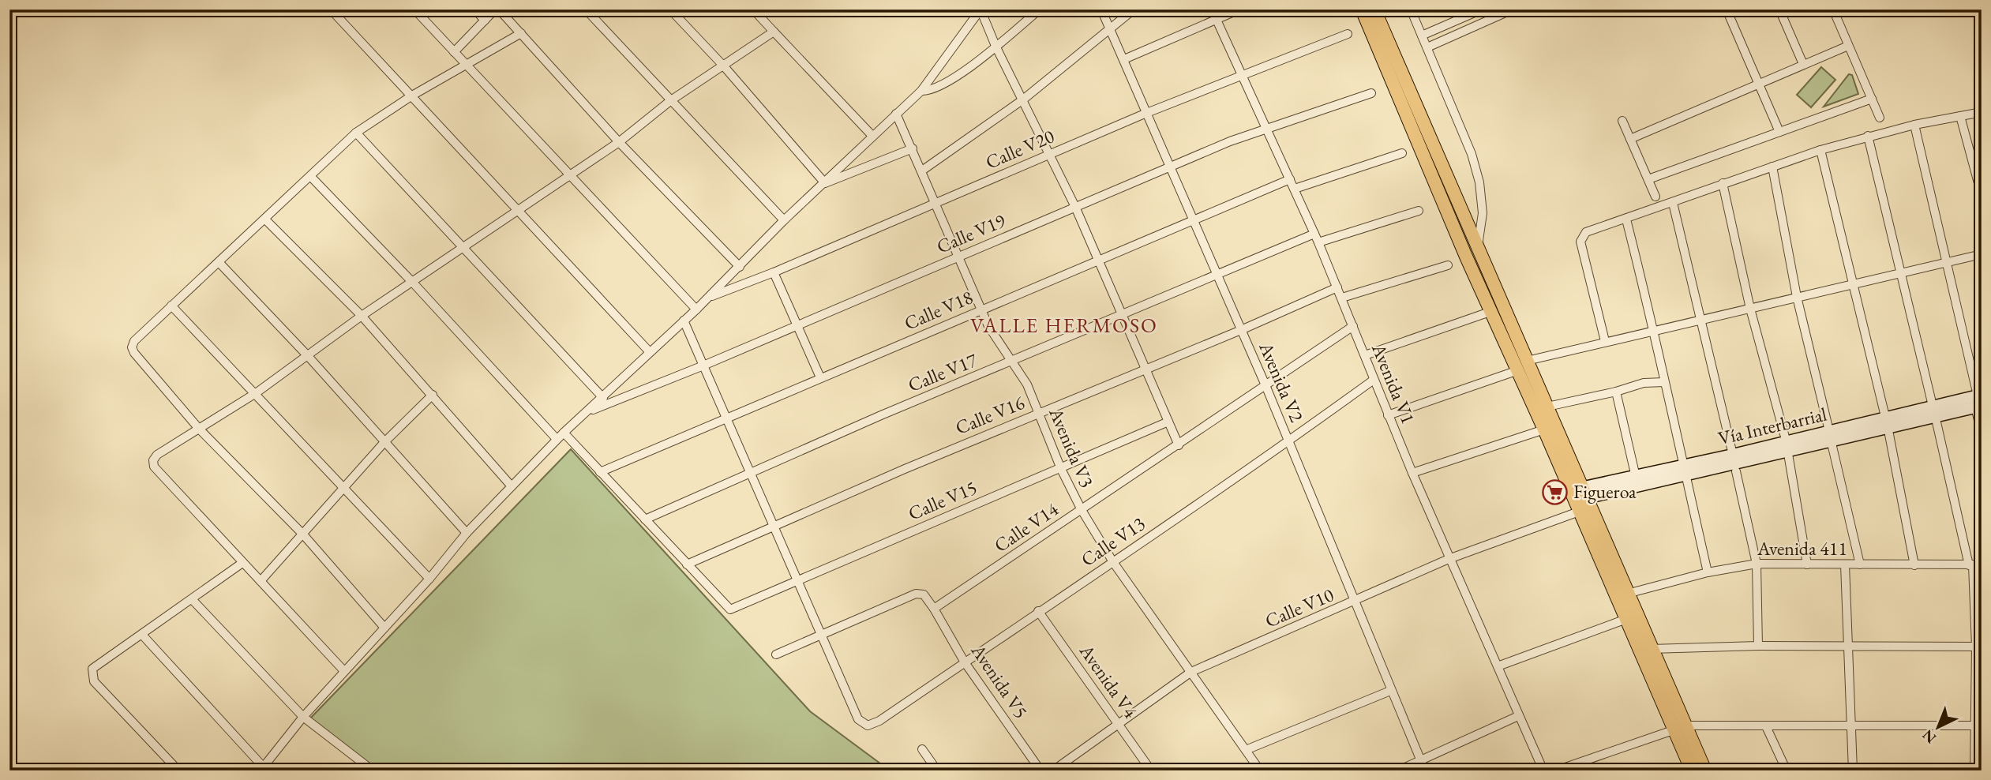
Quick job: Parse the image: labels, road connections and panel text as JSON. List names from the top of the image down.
{
  "streets": {
    "main road": ["Vía Interbarrial"],
    "street": [
      "Calle V20",
      "Calle V19",
      "Calle V18",
      "Calle V17",
      "Avenida V2",
      "Avenida V1",
      "Calle V16",
      "Avenida V3",
      "Calle V15",
      "Calle V14",
      "Calle V13",
      "Avenida 411",
      "Calle V10",
      "Avenida V5",
      "Avenida V4"
    ]
  },
  "crossings": [
    ["Calle V20", "Avenida V2"],
    ["Calle V20", "Avenida V1"],
    ["Calle V20", "Avenida V3"],
    ["Calle V19", "Avenida V2"],
    ["Calle V19", "Avenida V1"],
    ["Calle V19", "Avenida V3"],
    ["Calle V18", "Avenida V2"],
    ["Calle V18", "Avenida V1"],
    ["Calle V18", "Avenida V3"],
    ["Calle V17", "Avenida V2"],
    ["Calle V17", "Avenida V1"],
    ["Calle V17", "Avenida V3"],
    ["Avenida V2", "Calle V16"],
    ["Avenida V2", "Calle V14"],
    ["Avenida V2", "Calle V13"],
    ["Avenida V2", "Calle V10"],
    ["Avenida V1", "Calle V16"],
    ["Avenida V1", "Calle V14"],
    ["Avenida V1", "Calle V13"],
    ["Avenida V1", "Calle V10"],
    ["Calle V16", "Avenida V3"],
    ["Calle V16", "Calle V15"],
    ["Vía Interbarrial", "Calle V10"],
    ["Avenida V3", "Calle V15"],
    ["Avenida V3", "Calle V14"],
    ["Avenida V3", "Calle V13"],
    ["Avenida V3", "Calle V10"],
    ["Calle V14", "Avenida V5"],
    ["Calle V13", "Avenida V5"],
    ["Calle V13", "Avenida V4"],
    ["Calle V10", "Avenida V4"]
  ],
  "districts": ["VALLE HERMOSO"],
  "places": {
    "supermarket": ["Figueroa"]
  },
  "north": "bottom left"
}
